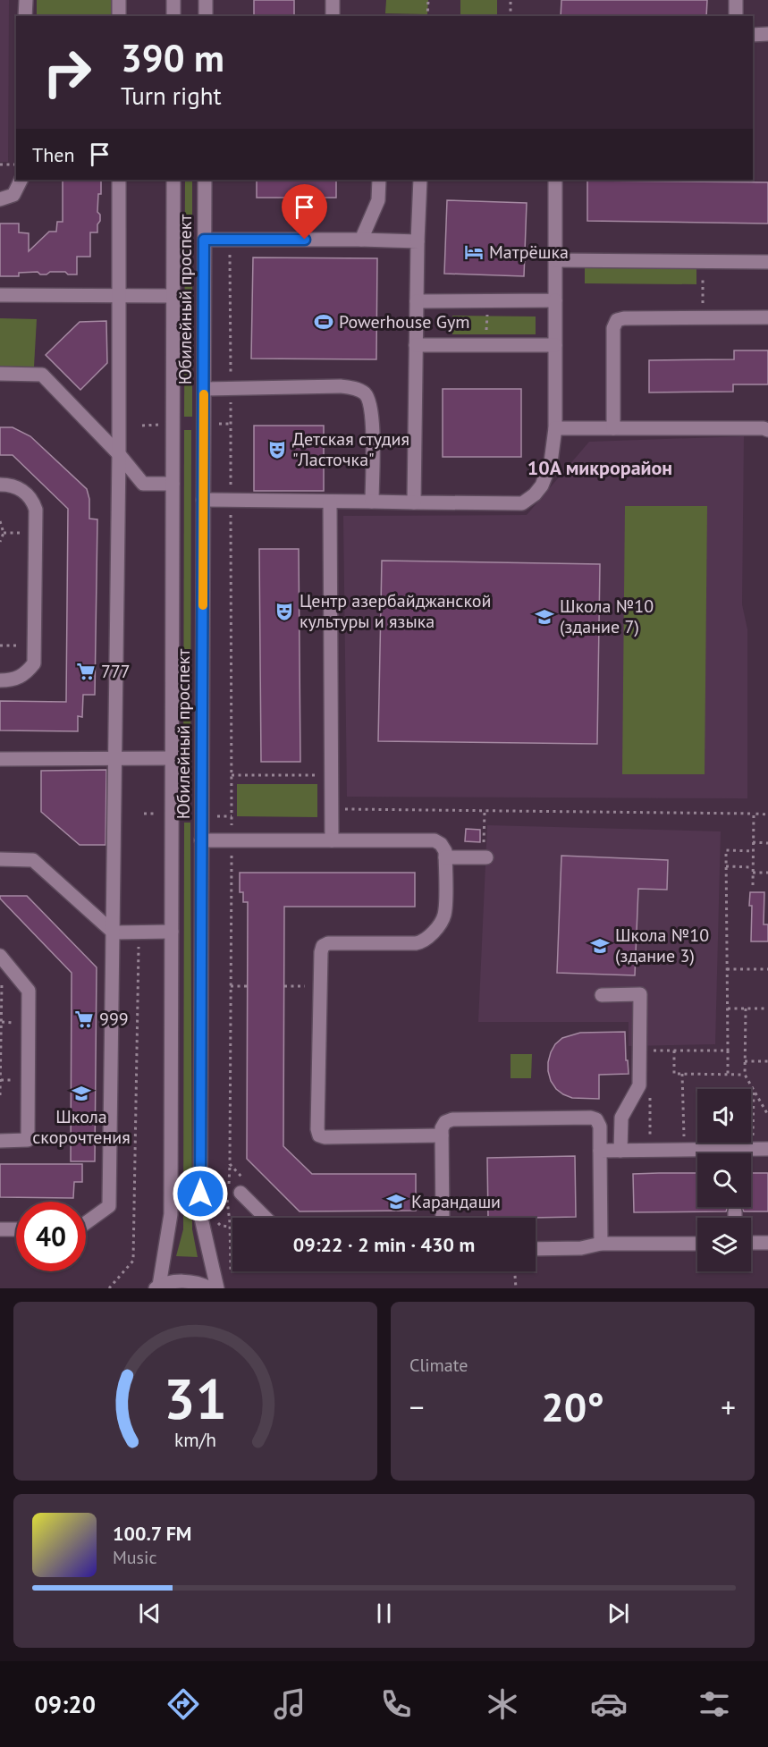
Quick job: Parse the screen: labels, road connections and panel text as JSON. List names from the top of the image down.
{
  "streets": {
    "street": ["Юбилейный проспект"]
  },
  "districts": ["10А микрорайон"],
  "places": {
    "hotel": ["Матрёшка"],
    "sports": ["Powerhouse Gym"],
    "theatre": ["Детская студия \"Ласточка\"", "Центр азербайджанской культуры и языка"],
    "school or university": [
      "Школа №10 (здание 7)",
      "Школа №10 (здание 3)",
      "Школа скорочтения",
      "Карандаши"
    ],
    "supermarket": ["777", "999"]
  },
  "page": {
    "turn": ["390 m", "Turn right"],
    "then": "Then",
    "limit": "40",
    "trip": "09:22 · 2 min · 430 m",
    "tile": "Climate",
    "heat": ["−", "20°", "+"],
    "song": ["100.7 FM", "Music"],
    "tabs": "09:20",
    "gauge": ["31", "km/h"]
  }
}
